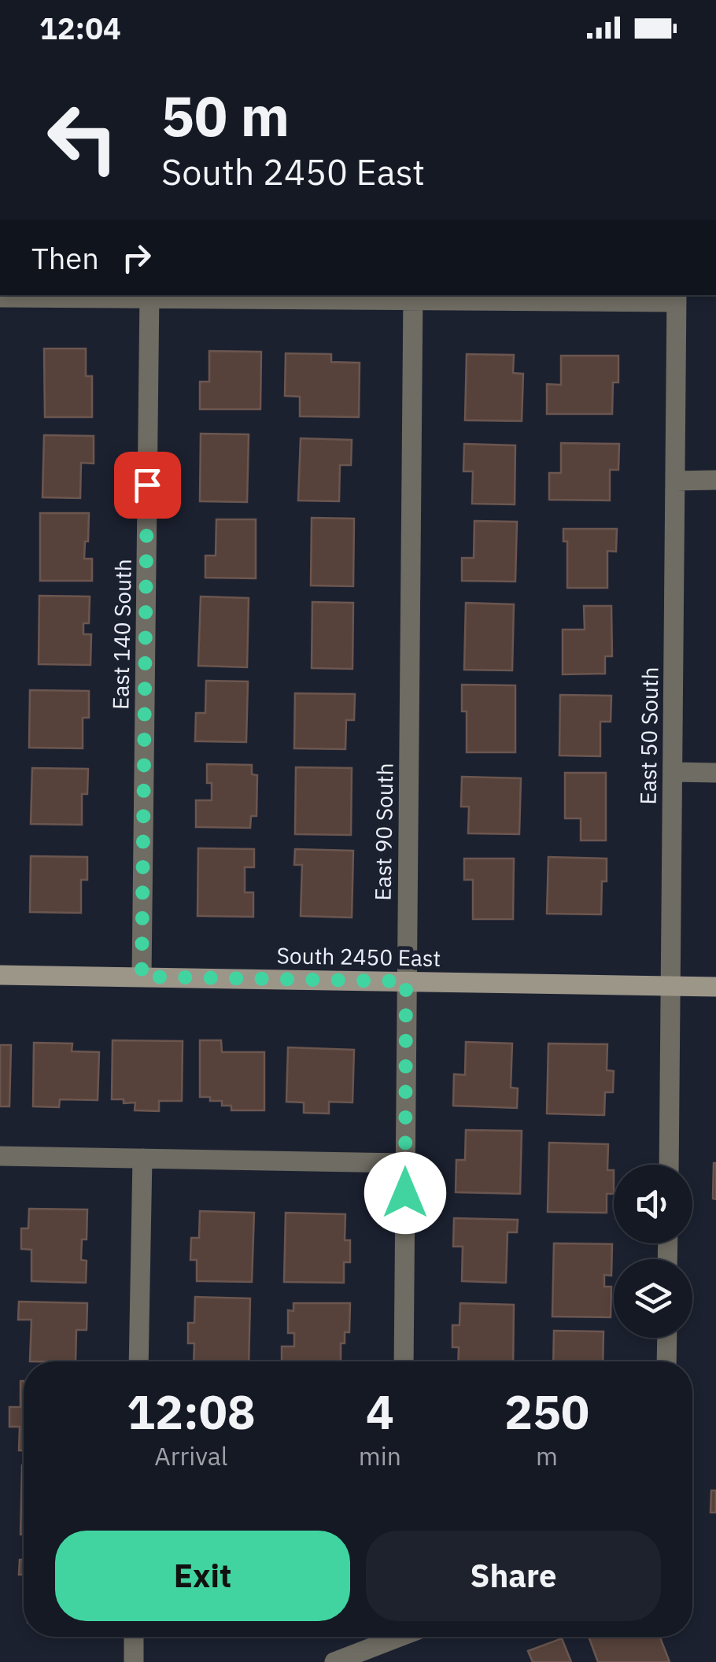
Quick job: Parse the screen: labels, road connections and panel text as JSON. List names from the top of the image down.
{
  "streets": {
    "street": [
      "East 140 South",
      "East 50 South",
      "East 90 South",
      "South 2450 East"
    ]
  },
  "crossings": [
    ["East 140 South", "South 2450 East"],
    ["East 50 South", "South 2450 East"],
    ["East 90 South", "South 2450 East"]
  ],
  "page": {
    "status": "12:04",
    "turn": ["50 m", "South 2450 East"],
    "then": "Then",
    "eta": [
      "12:08",
      "Arrival",
      "4",
      "min",
      "250",
      "m"
    ],
    "buttons": ["Exit", "Share"]
  }
}
